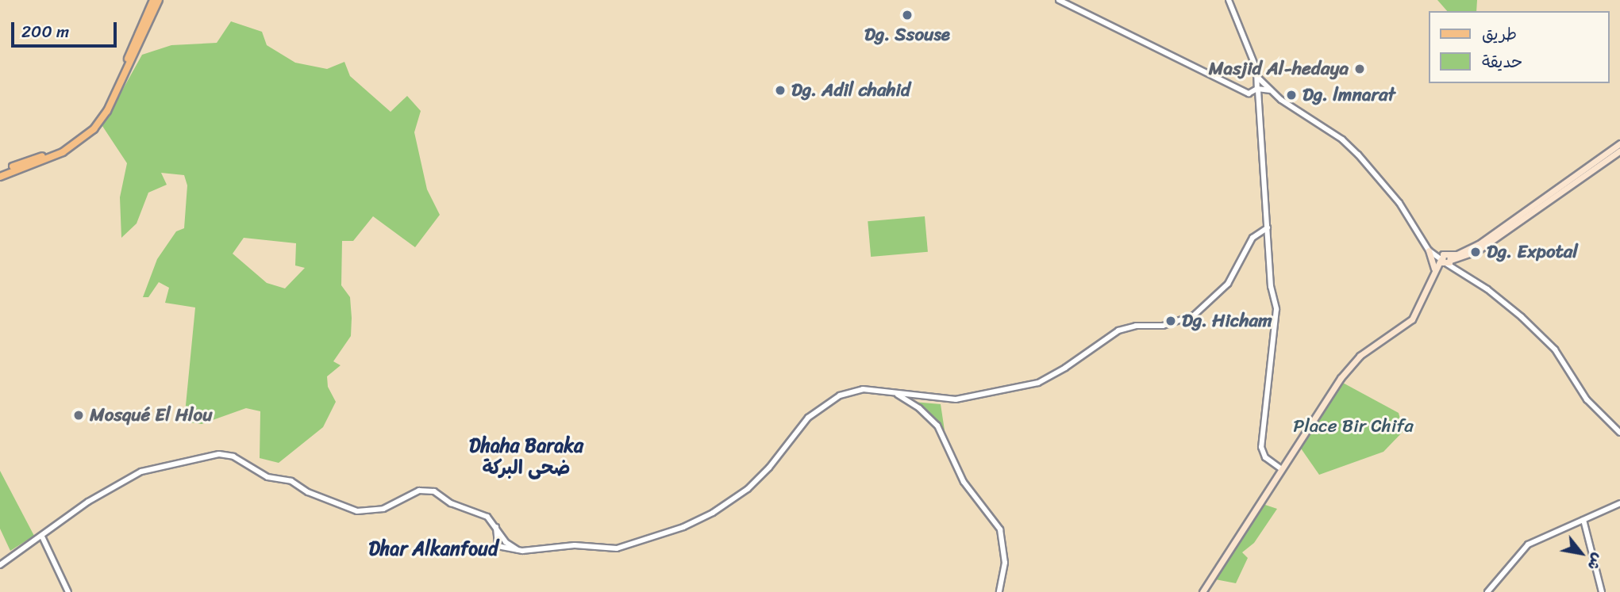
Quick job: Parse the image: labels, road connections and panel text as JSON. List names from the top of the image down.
{
  "districts": ["Dhaha Baraka ضحى البركة", "Dhar Alkanfoud"],
  "parks": ["Place Bir Chifa"],
  "places": [
    "Dg. Ssouse",
    "Masjid Al-hedaya",
    "Dg. Adil chahid",
    "Dg. lmnarat",
    "Dg. Expotal",
    "Dg. Hicham",
    "Mosqué El Hlou"
  ],
  "legend": ["طريق", "حديقة"],
  "scale_bar": "200 m",
  "north": "bottom right"
}
